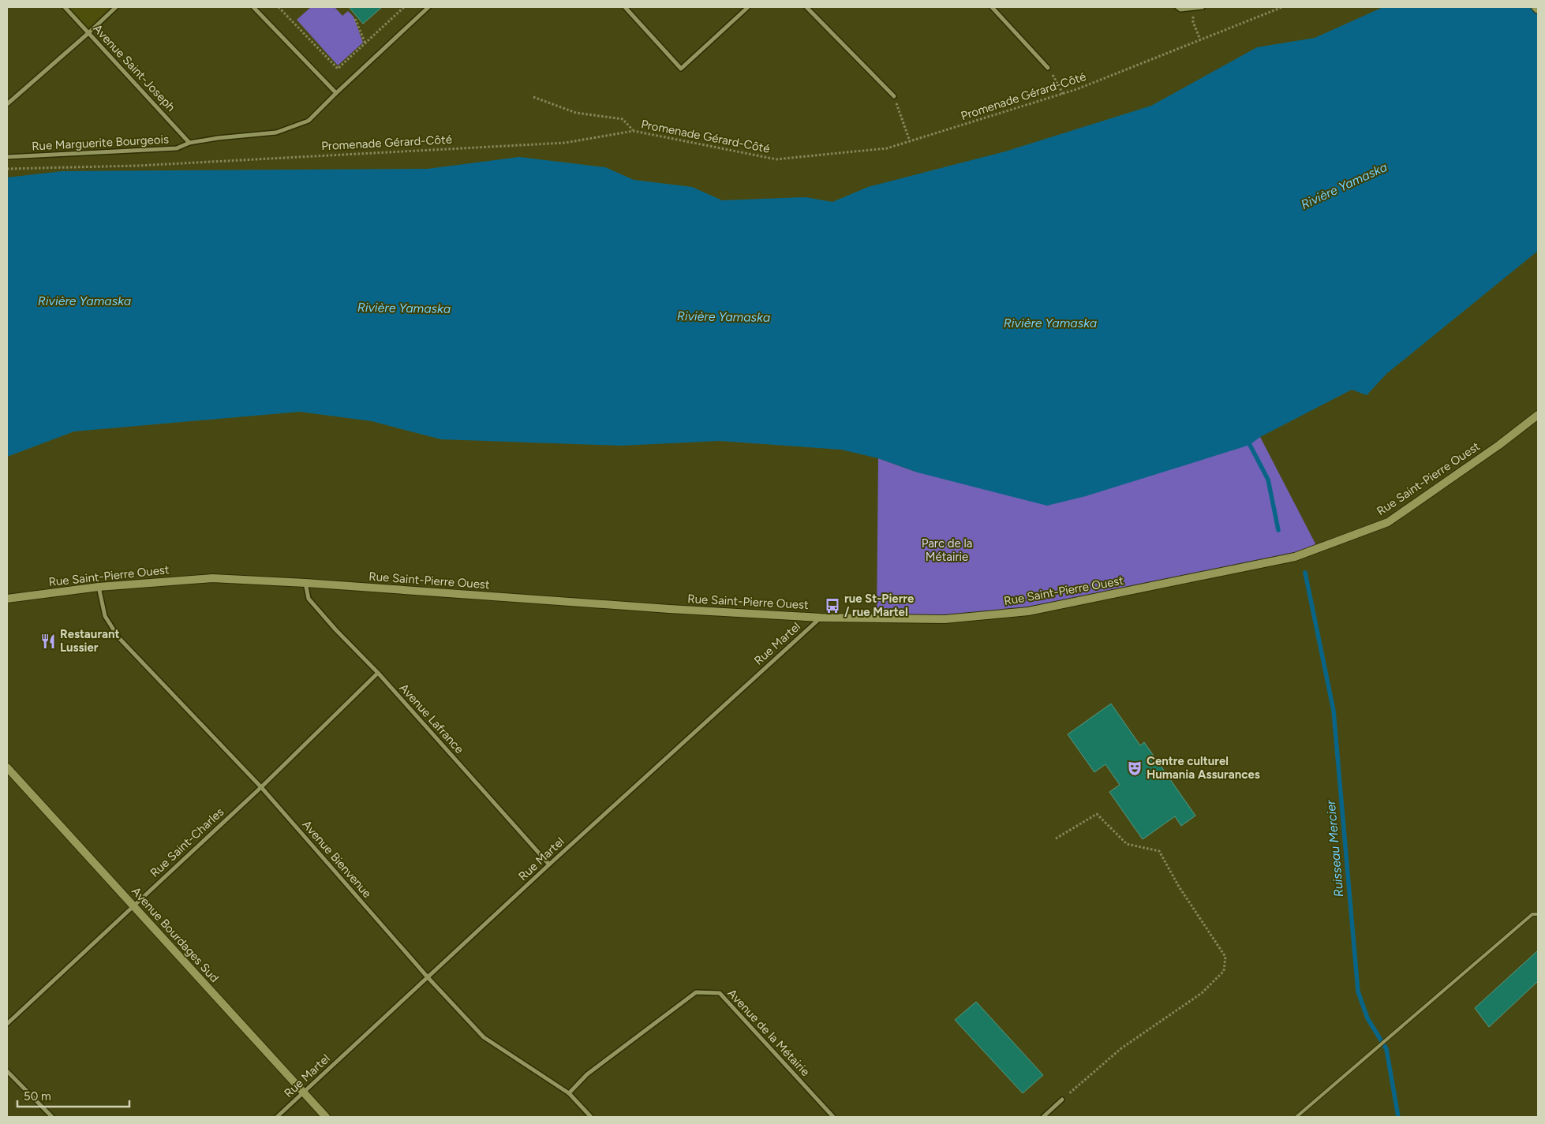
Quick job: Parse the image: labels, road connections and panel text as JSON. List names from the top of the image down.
{
  "streets": {
    "street": [
      "Avenue Saint-Joseph",
      "Rue Marguerite Bourgeois",
      "Rue Saint-Pierre Ouest",
      "Rue Martel",
      "Avenue Lafrance",
      "Rue Saint-Charles",
      "Avenue Bienvenue",
      "Avenue Bourdages Sud",
      "Avenue de la Métairie"
    ],
    "path": ["Promenade Gérard-Côté"]
  },
  "crossings": [
    ["Avenue Saint-Joseph", "Rue Marguerite Bourgeois"],
    ["Rue Saint-Pierre Ouest", "Rue Martel"],
    ["Rue Saint-Pierre Ouest", "Avenue Lafrance"],
    ["Rue Saint-Pierre Ouest", "Avenue Bienvenue"],
    ["Rue Martel", "Avenue Lafrance"],
    ["Rue Martel", "Avenue Bienvenue"],
    ["Rue Martel", "Avenue Bourdages Sud"],
    ["Avenue Lafrance", "Rue Saint-Charles"],
    ["Rue Saint-Charles", "Avenue Bienvenue"],
    ["Rue Saint-Charles", "Avenue Bourdages Sud"],
    ["Avenue Bienvenue", "Avenue de la Métairie"]
  ],
  "water": ["Rivière Yamaska", "Ruisseau Mercier"],
  "parks": ["Parc de la Métairie"],
  "places": {
    "bus stop": ["rue St-Pierre / rue Martel"],
    "restaurant": ["Restaurant Lussier"],
    "theatre": ["Centre culturel Humania Assurances"]
  },
  "scale_bar": "50 m"
}
